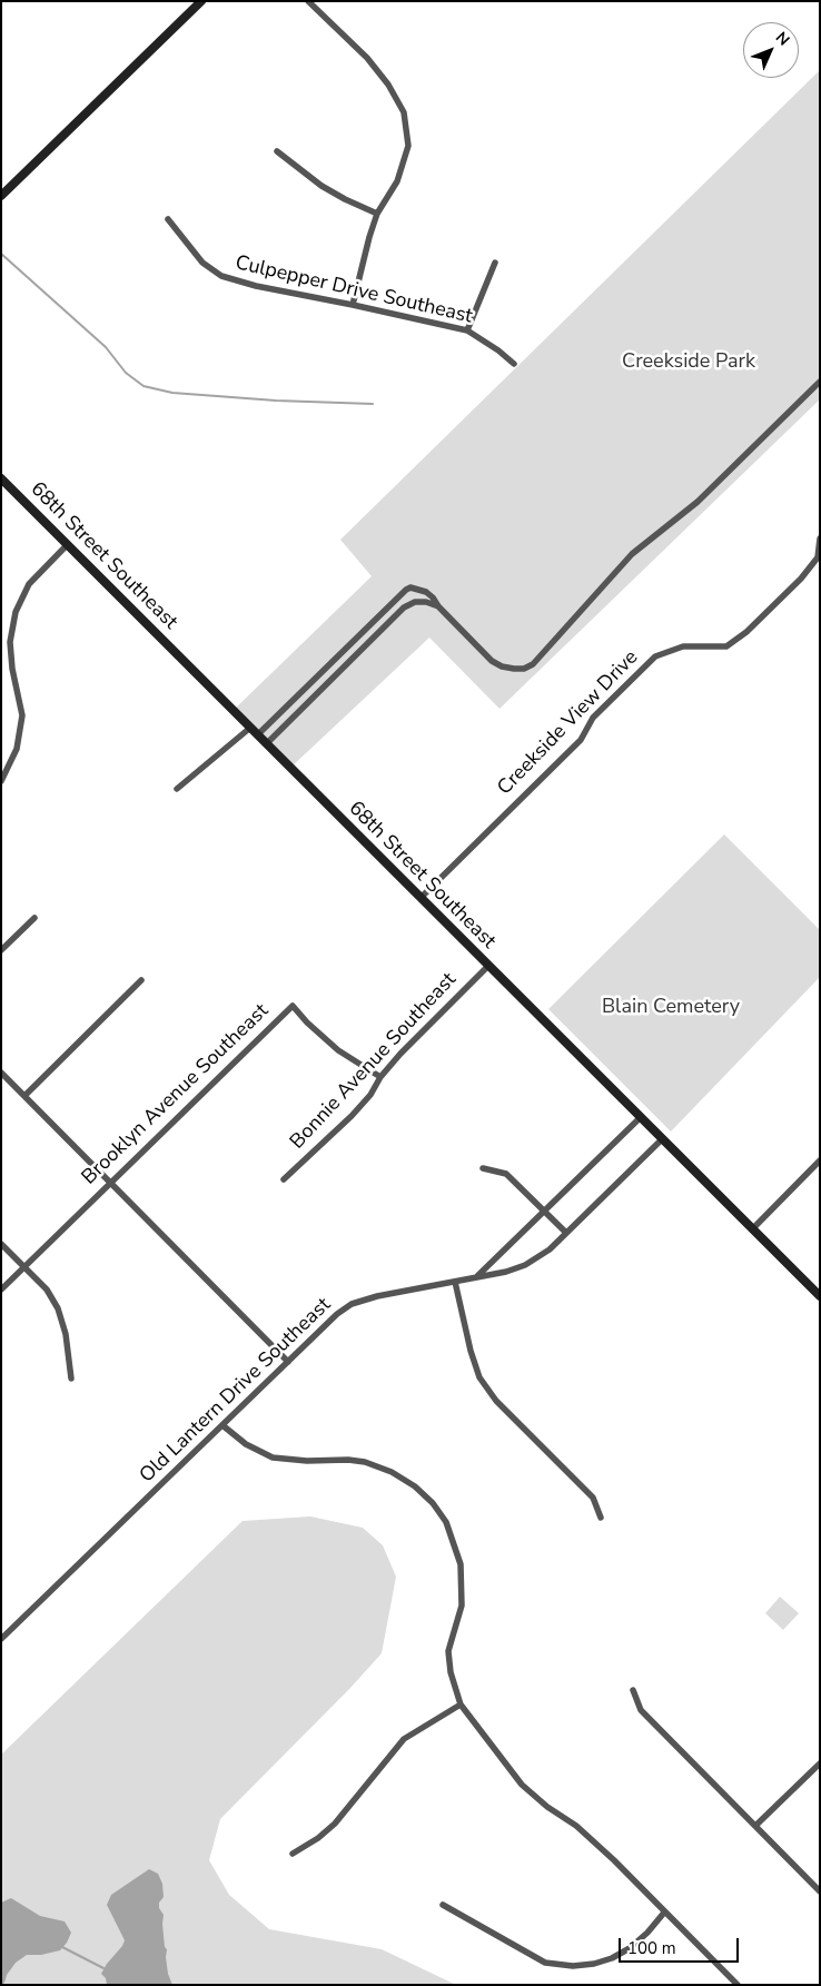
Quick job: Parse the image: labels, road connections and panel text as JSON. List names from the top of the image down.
{
  "streets": {
    "main road": ["68th Street Southeast"],
    "street": [
      "Culpepper Drive Southeast",
      "Creekside View Drive",
      "Bonnie Avenue Southeast",
      "Brooklyn Avenue Southeast",
      "Old Lantern Drive Southeast"
    ]
  },
  "crossings": [
    ["68th Street Southeast", "Creekside View Drive"],
    ["68th Street Southeast", "Bonnie Avenue Southeast"],
    ["68th Street Southeast", "Old Lantern Drive Southeast"],
    ["Bonnie Avenue Southeast", "Brooklyn Avenue Southeast"]
  ],
  "parks": ["Creekside Park", "Blain Cemetery"],
  "scale_bar": "100 m",
  "north": "top right"
}
